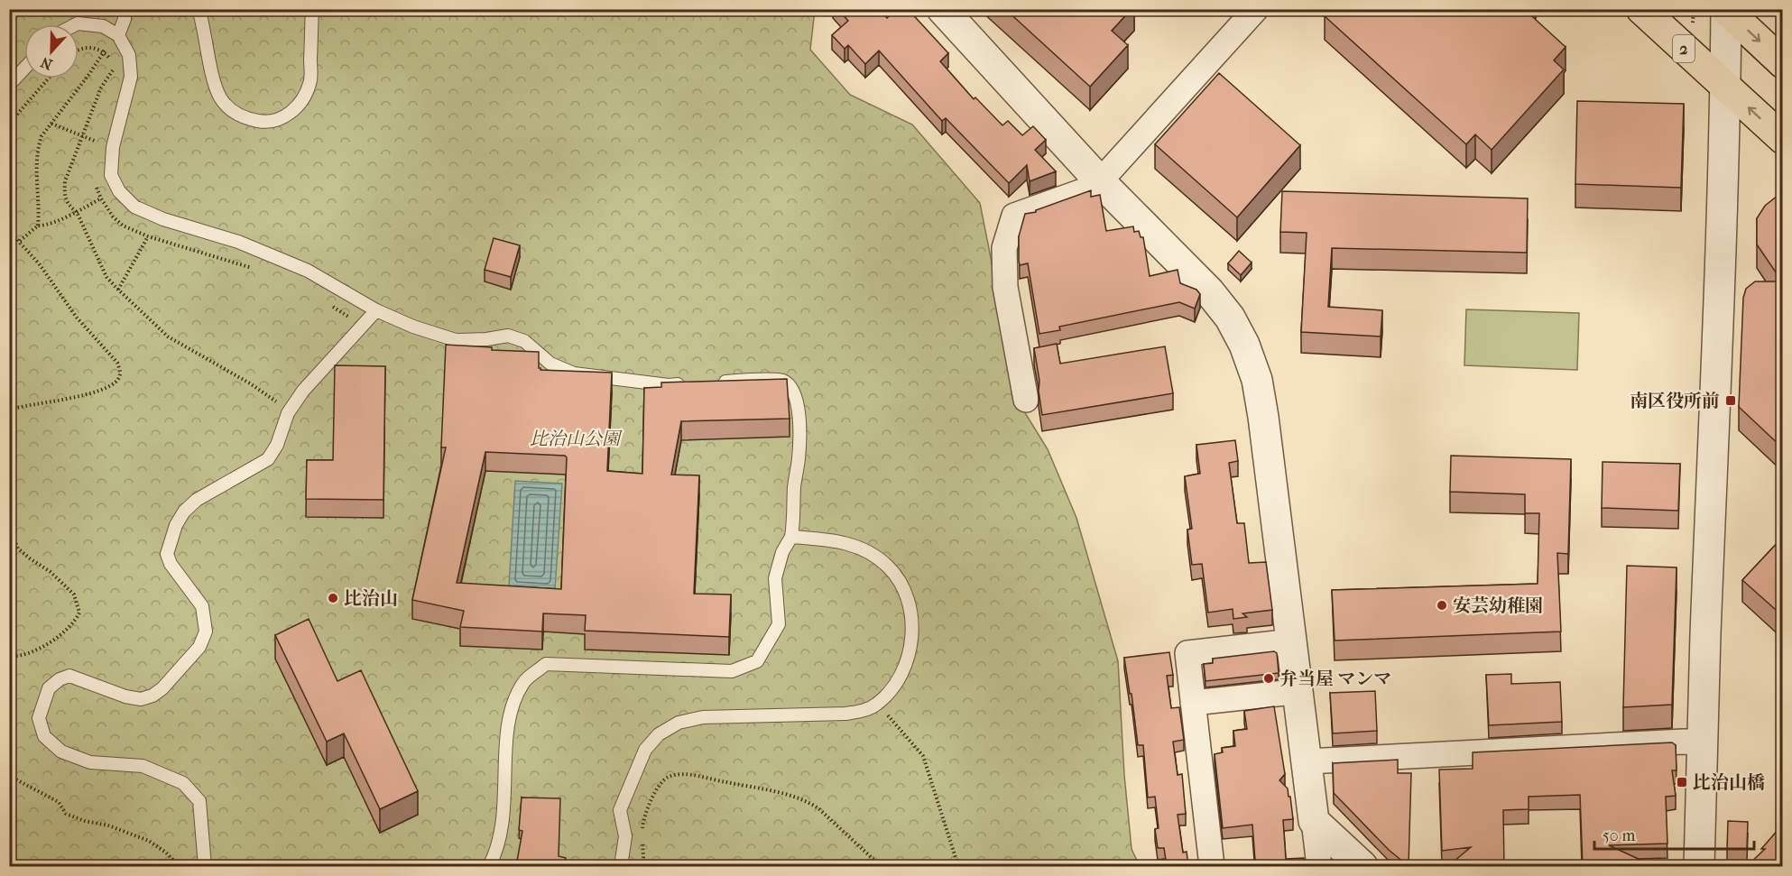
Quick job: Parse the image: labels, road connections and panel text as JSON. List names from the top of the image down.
{
  "streets": {
    "highway": ["2"]
  },
  "parks": ["比治山公園"],
  "places": {
    "transit": ["南区役所前", "比治山橋"],
    "other": ["比治山", "安芸幼稚園", "弁当屋 マンマ"]
  },
  "scale_bar": "50 m",
  "north": "bottom"
}
